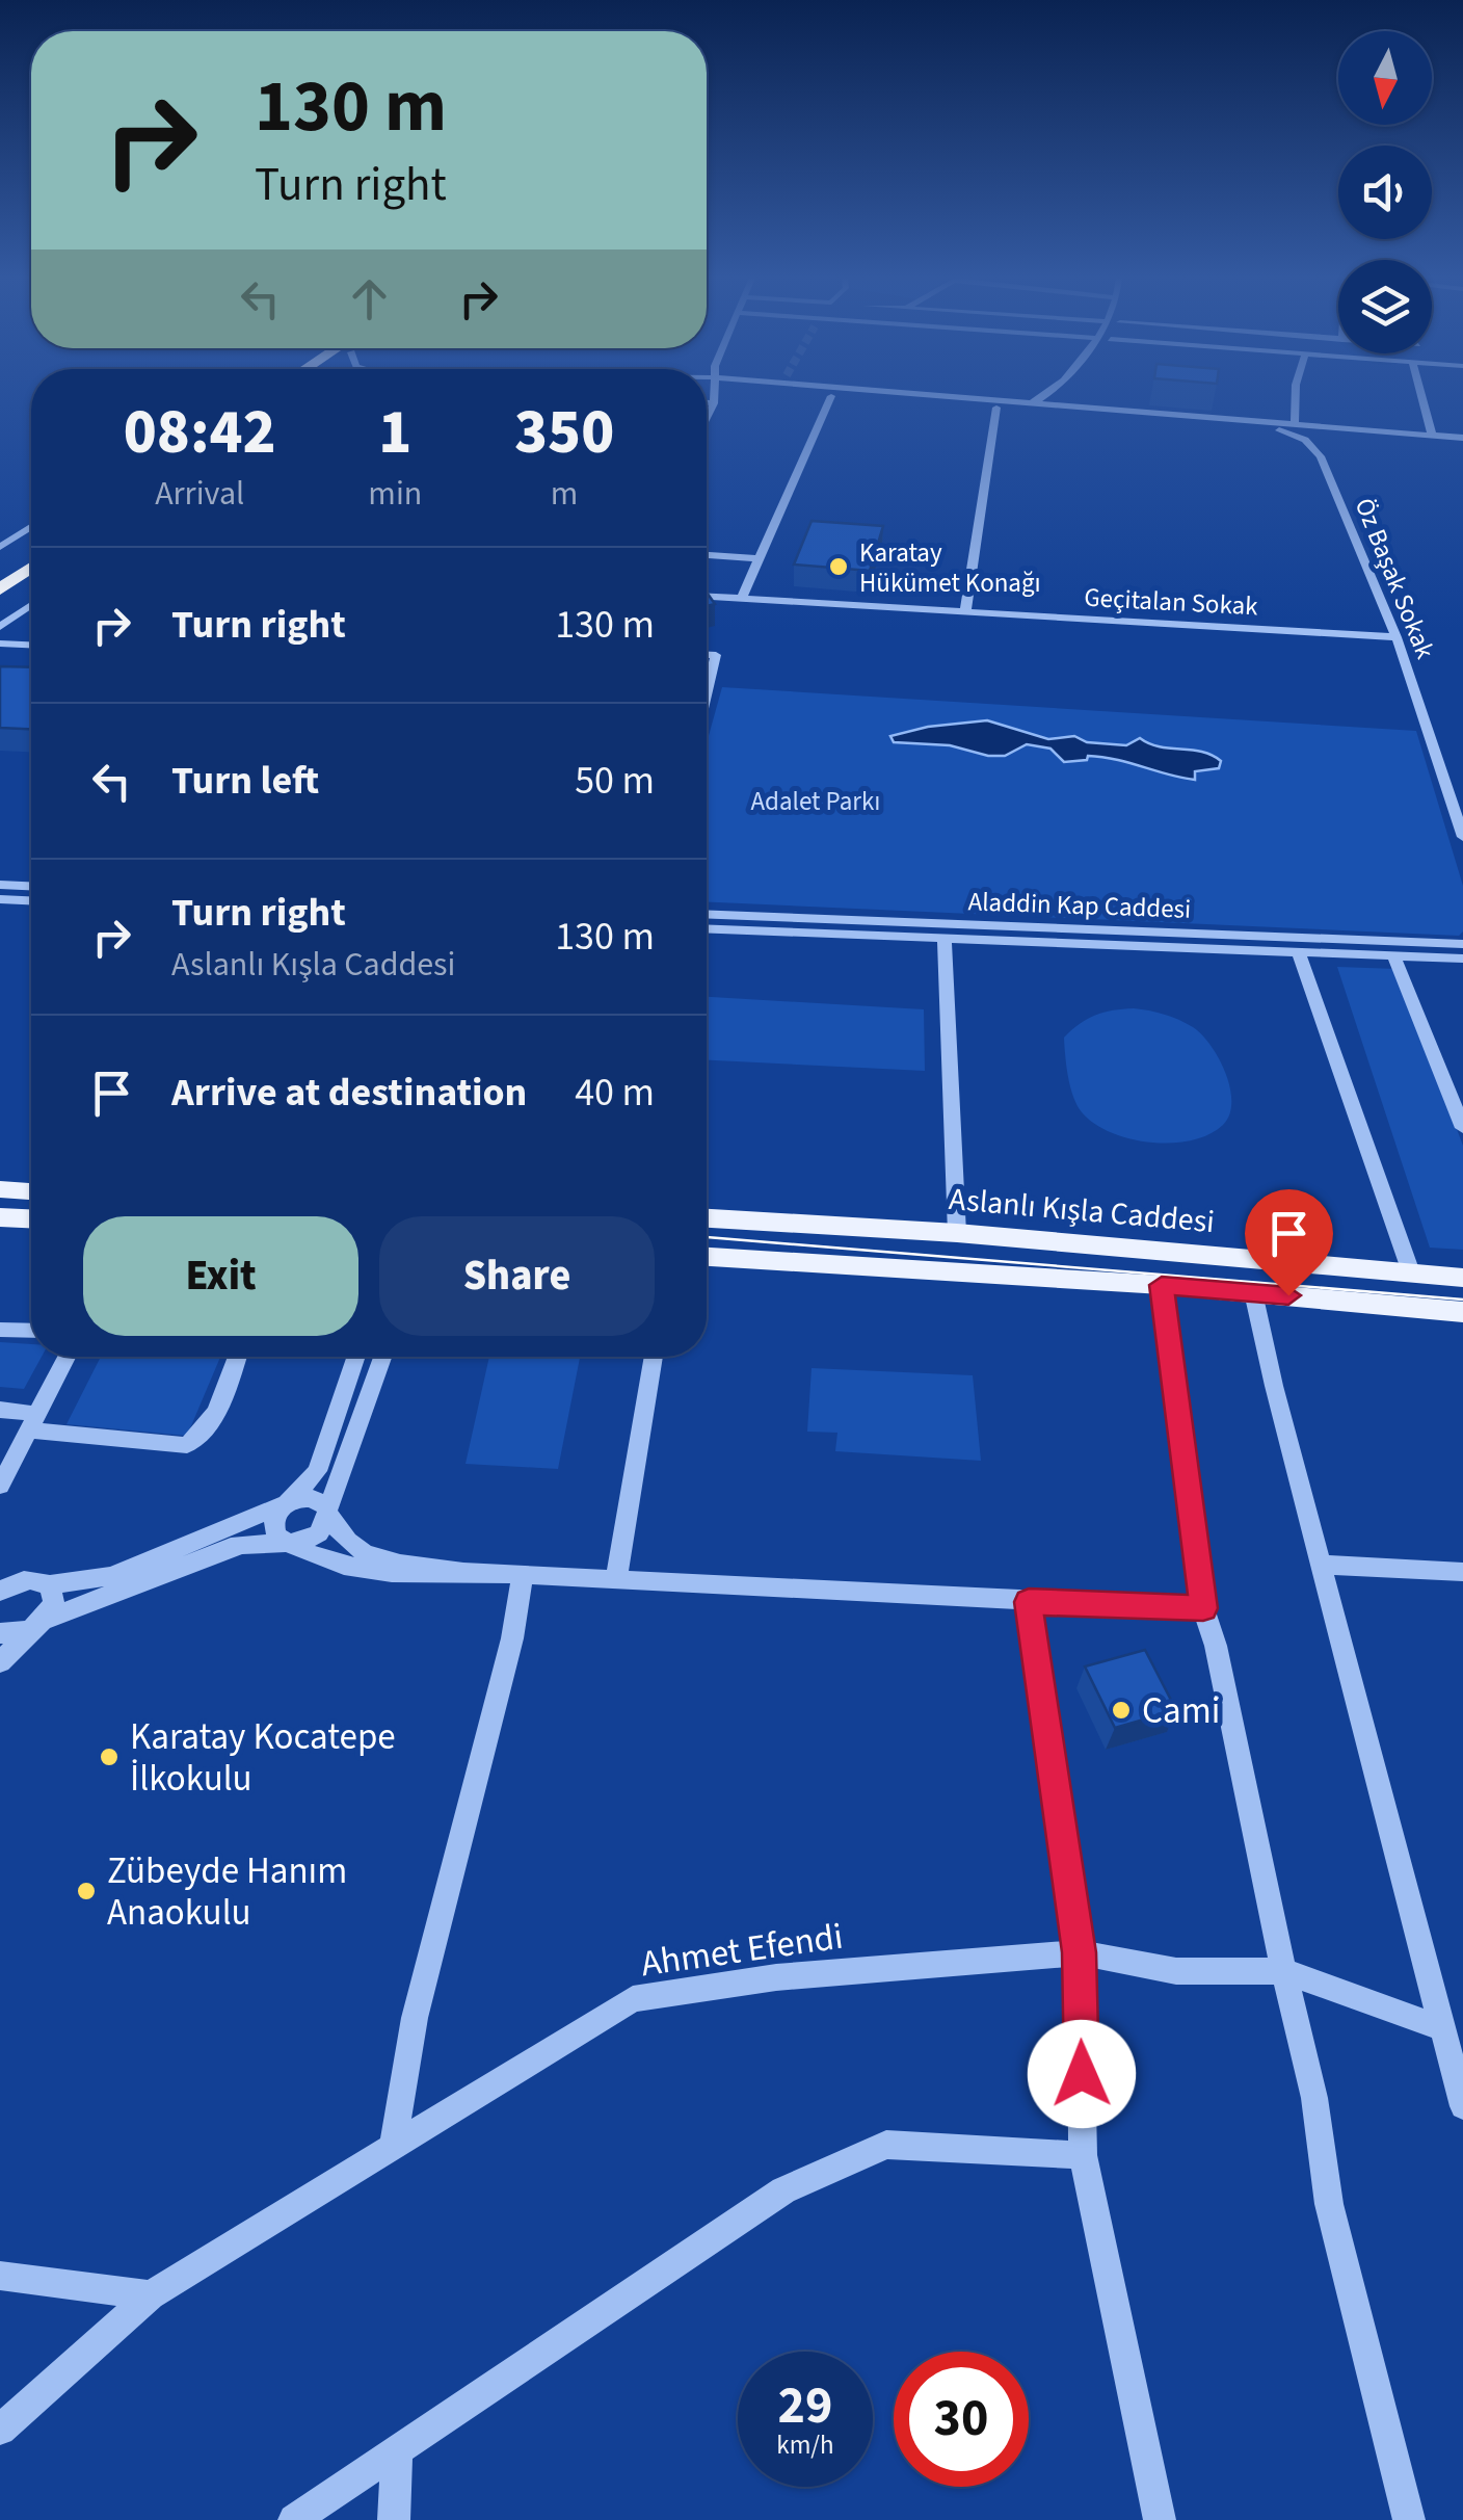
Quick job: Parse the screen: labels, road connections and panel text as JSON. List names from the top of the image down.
{
  "streets": {
    "main road": ["Aslanlı Kışla Caddesi"],
    "street": [
      "Öz Başak Sokak",
      "Geçitalan Sokak",
      "Aladdin Kap Caddesi",
      "Ahmet Efendi"
    ]
  },
  "crossings": [
    ["Öz Başak Sokak", "Geçitalan Sokak"]
  ],
  "parks": ["Adalet Parkı"],
  "places": [
    "Karatay Hükümet Konağı",
    "Cami",
    "Karatay Kocatepe İlkokulu",
    "Zübeyde Hanım Anaokulu"
  ],
  "north": "bottom",
  "page": {
    "turn": ["130 m", "Turn right"],
    "eta": [
      "08:42",
      "Arrival",
      "1",
      "min",
      "350",
      "m"
    ],
    "list": [
      {
        "name": "Turn right",
        "value": "130 m"
      },
      {
        "name": "Turn left",
        "value": "50 m"
      },
      {
        "name": "Turn right",
        "note": "Aslanlı Kışla Caddesi",
        "value": "130 m"
      },
      {
        "name": "Arrive at destination",
        "value": "40 m"
      }
    ],
    "buttons": ["Exit", "Share"],
    "speed": "29 km/h",
    "limit": "30"
  }
}
